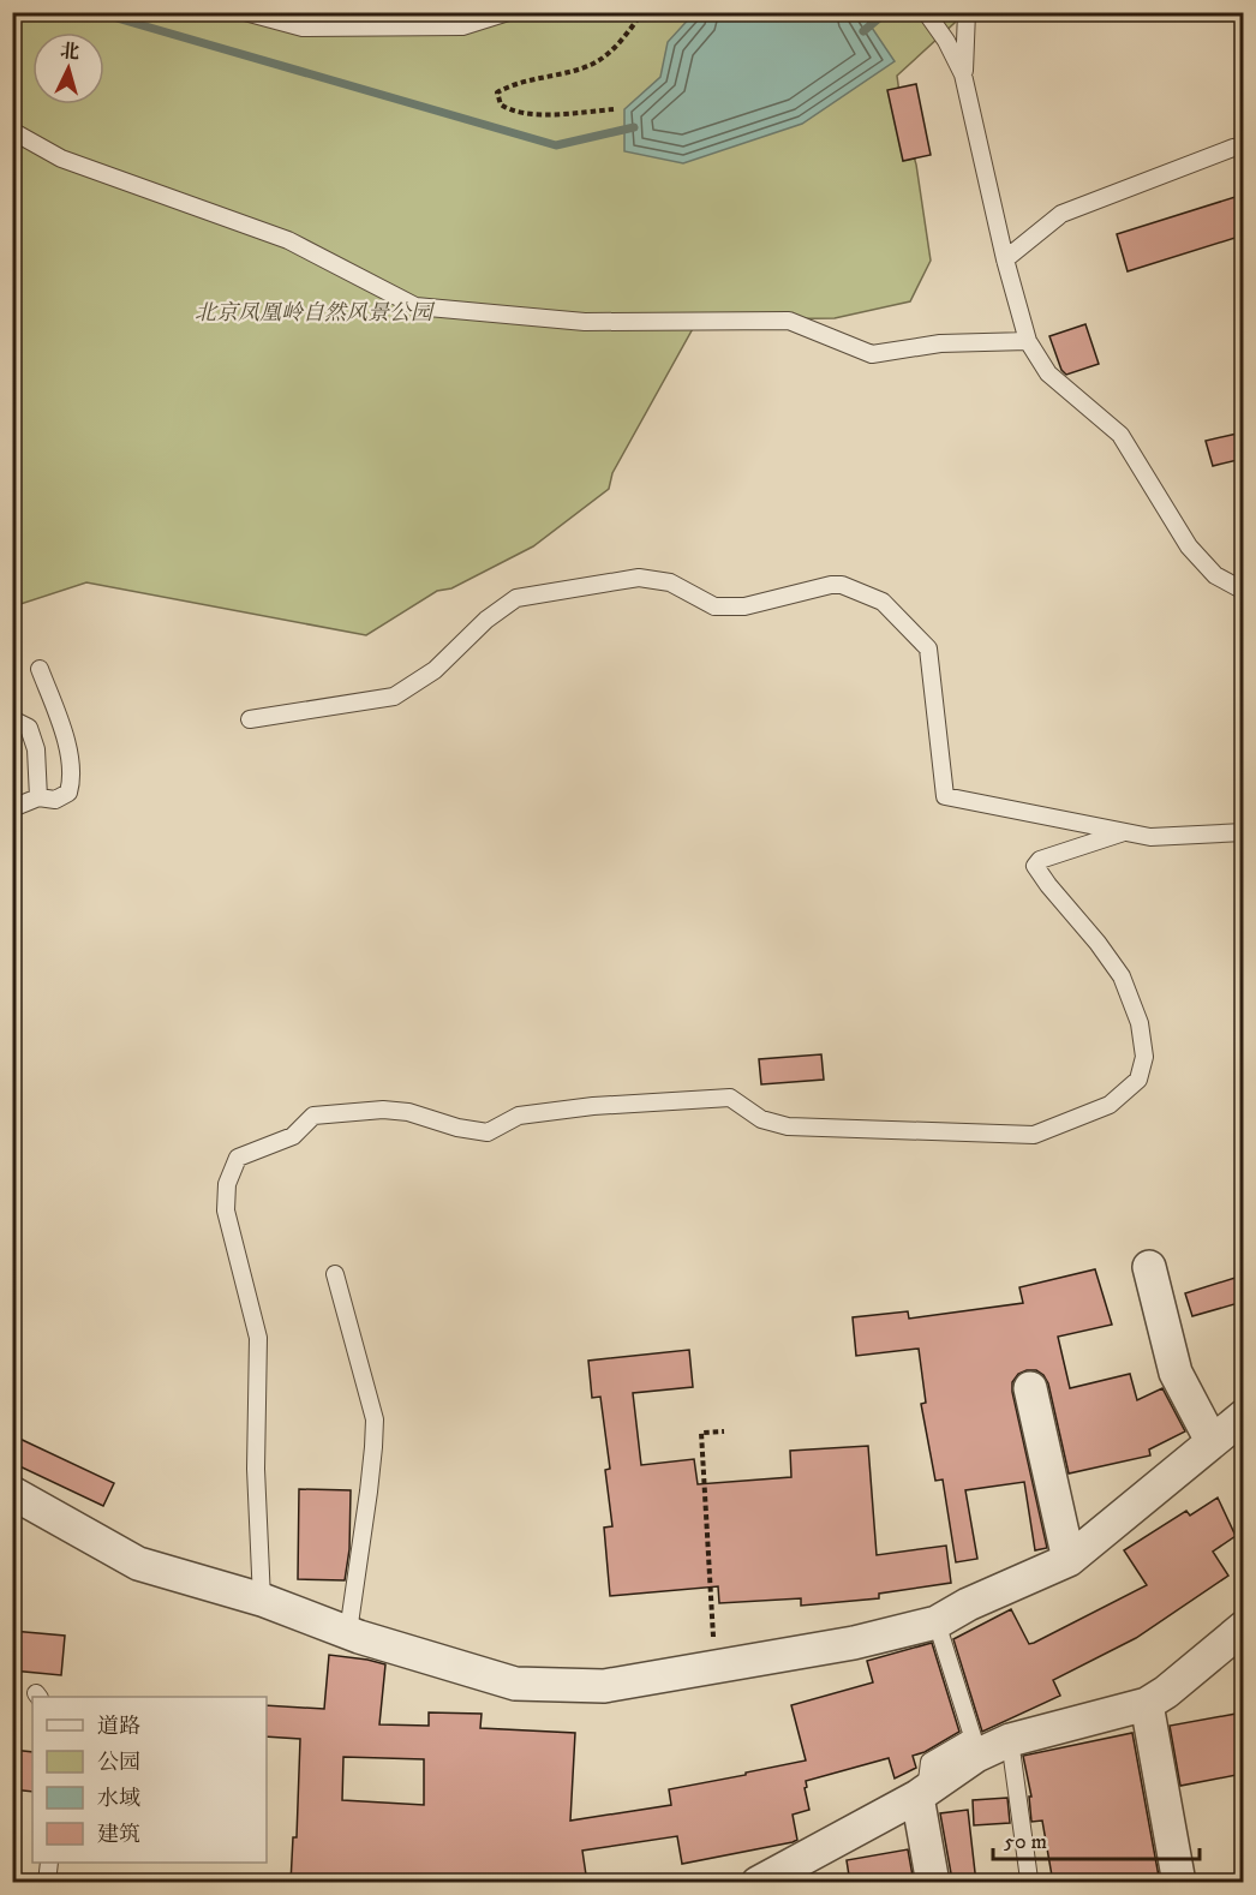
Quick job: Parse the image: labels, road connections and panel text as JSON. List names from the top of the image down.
{
  "parks": ["北京凤凰岭自然风景公园"],
  "legend": [
    "道路",
    "公园",
    "水域",
    "建筑"
  ],
  "scale_bar": "50 m",
  "north": "top"
}
